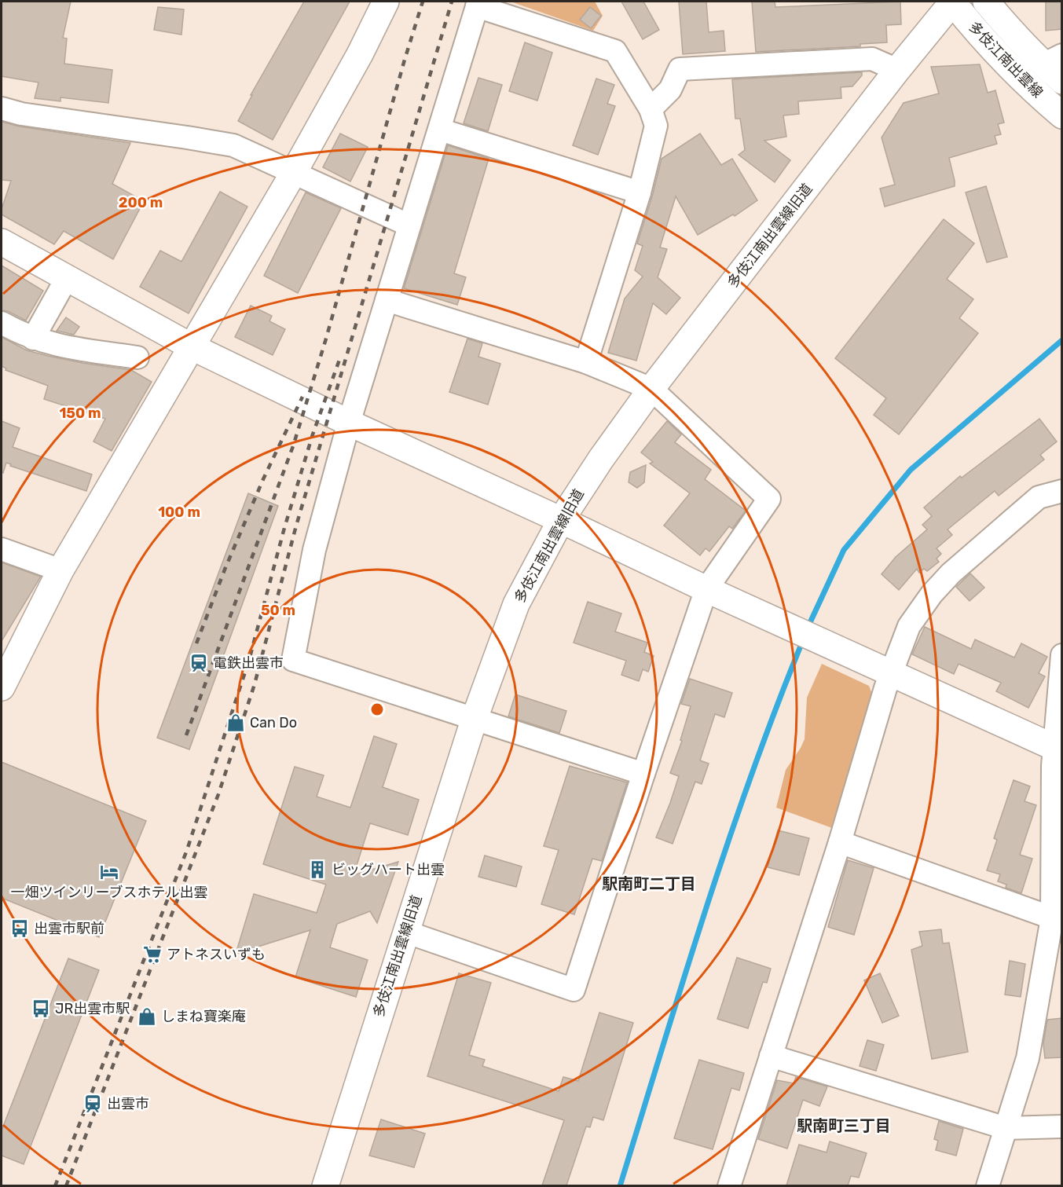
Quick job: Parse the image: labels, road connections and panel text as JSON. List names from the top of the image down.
{
  "streets": {
    "street": ["多伎江南出雲線", "多伎江南出雲線旧道"]
  },
  "crossings": [
    ["多伎江南出雲線", "多伎江南出雲線旧道"]
  ],
  "districts": ["駅南町二丁目", "駅南町三丁目"],
  "places": {
    "station": ["電鉄出雲市", "出雲市"],
    "shop": ["Can Do", "しまね寶楽庵"],
    "building": ["ビッグハート出雲"],
    "hotel": ["一畑ツインリーブスホテル出雲"],
    "bus stop": ["出雲市駅前", "JR出雲市駅"],
    "supermarket": ["アトネスいずも"]
  },
  "rings": [
    "200 m",
    "150 m",
    "100 m",
    "50 m"
  ]
}
